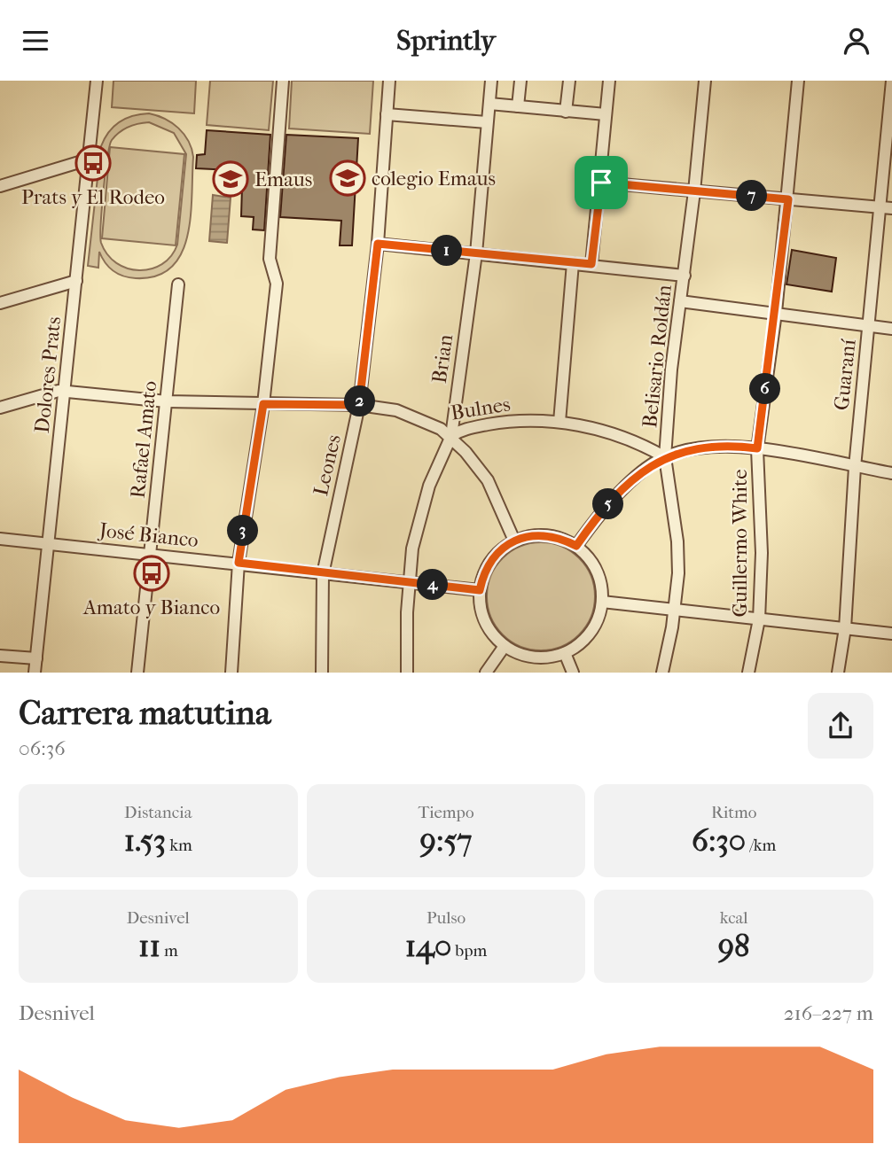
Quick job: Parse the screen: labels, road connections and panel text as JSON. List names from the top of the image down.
{
  "streets": {
    "street": [
      "Belisario Roldán",
      "Brian",
      "Dolores Prats",
      "Guaraní",
      "Bulnes",
      "Rafael Amato",
      "Leones",
      "José Bianco",
      "Guillermo White"
    ]
  },
  "crossings": [
    ["Belisario Roldán", "Bulnes"],
    ["Brian", "Bulnes"],
    ["Brian", "José Bianco"],
    ["Dolores Prats", "Bulnes"],
    ["Dolores Prats", "José Bianco"],
    ["Bulnes", "Rafael Amato"],
    ["Bulnes", "Leones"],
    ["Rafael Amato", "José Bianco"],
    ["Leones", "José Bianco"]
  ],
  "places": {
    "bus stop": ["Prats y El Rodeo", "Amato y Bianco"],
    "school or university": ["colegio Emaus", "Emaus"]
  },
  "page": {
    "header": "Sprintly",
    "pins": [
      "7",
      "1",
      "6",
      "2",
      "5",
      "3",
      "4"
    ],
    "heading": ["Carrera matutina", "06:36"],
    "stats": [
      ["Distancia", "1.53 km"],
      ["Tiempo", "9:57"],
      ["Ritmo", "6:30 /km"],
      ["Desnivel", "11 m"],
      ["Pulso", "140 bpm"],
      ["kcal", "98"]
    ],
    "chart": ["Desnivel", "216–227 m"]
  }
}
